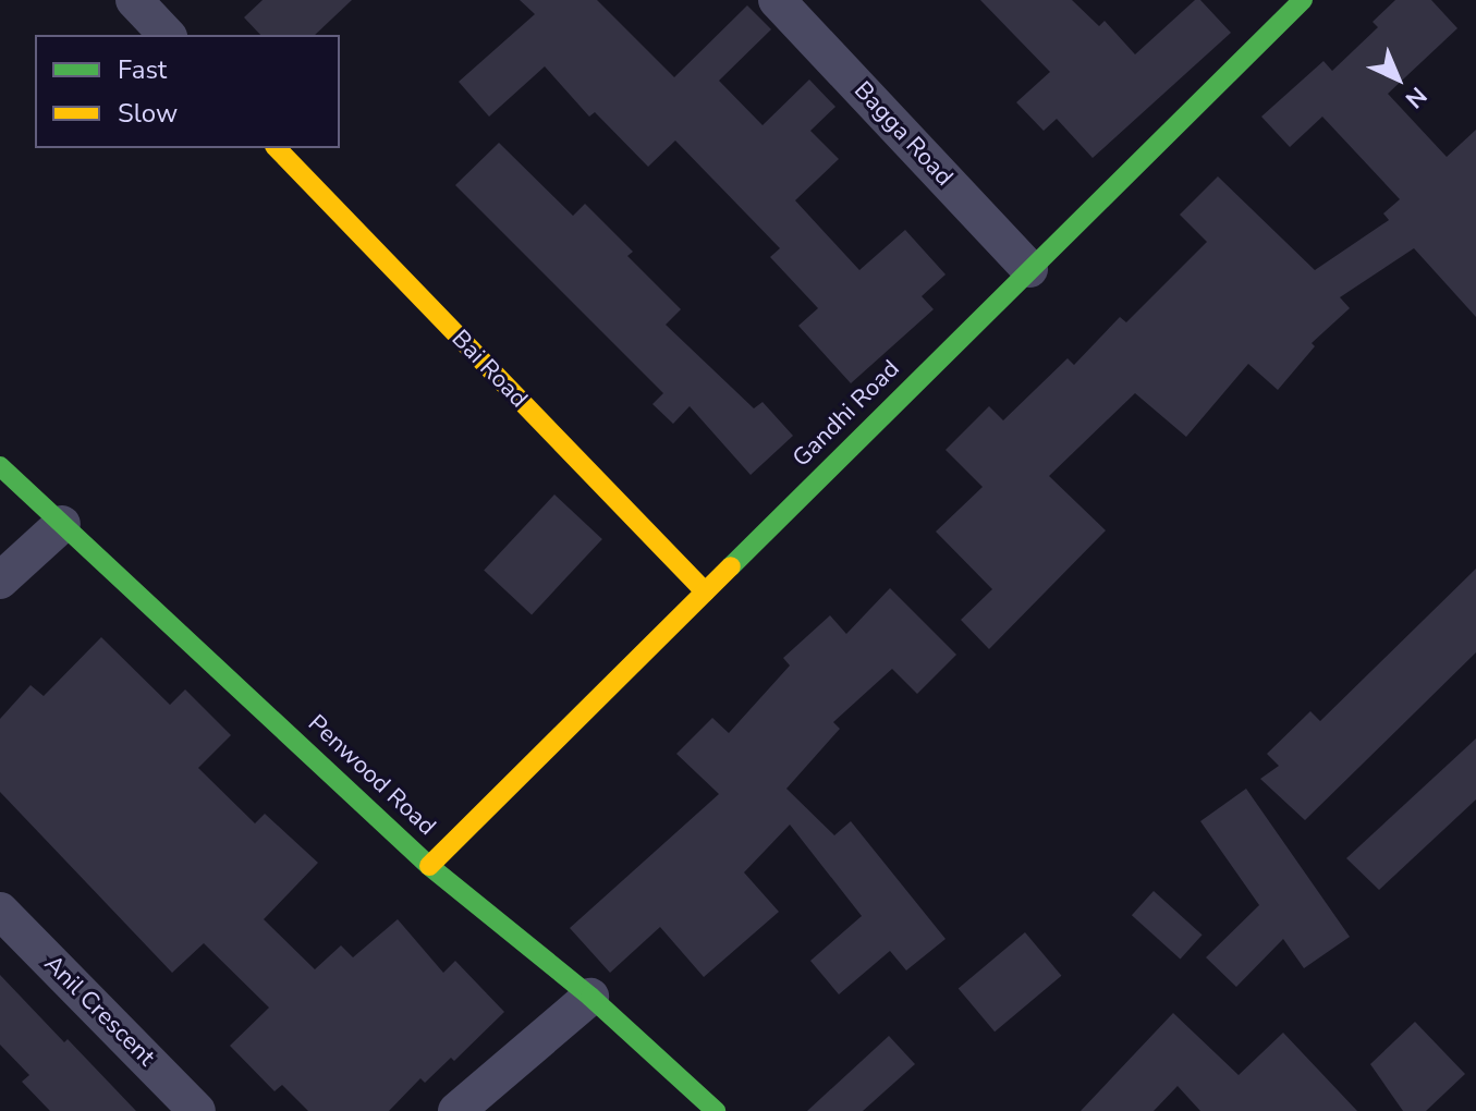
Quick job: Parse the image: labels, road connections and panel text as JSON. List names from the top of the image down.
{
  "streets": {
    "street": [
      "Bagga Road",
      "Bai Road",
      "Gandhi Road",
      "Penwood Road",
      "Anil Crescent"
    ]
  },
  "crossings": [
    ["Bagga Road", "Gandhi Road"],
    ["Bai Road", "Gandhi Road"],
    ["Gandhi Road", "Penwood Road"]
  ],
  "legend": ["Fast", "Slow"],
  "north": "bottom right"
}
